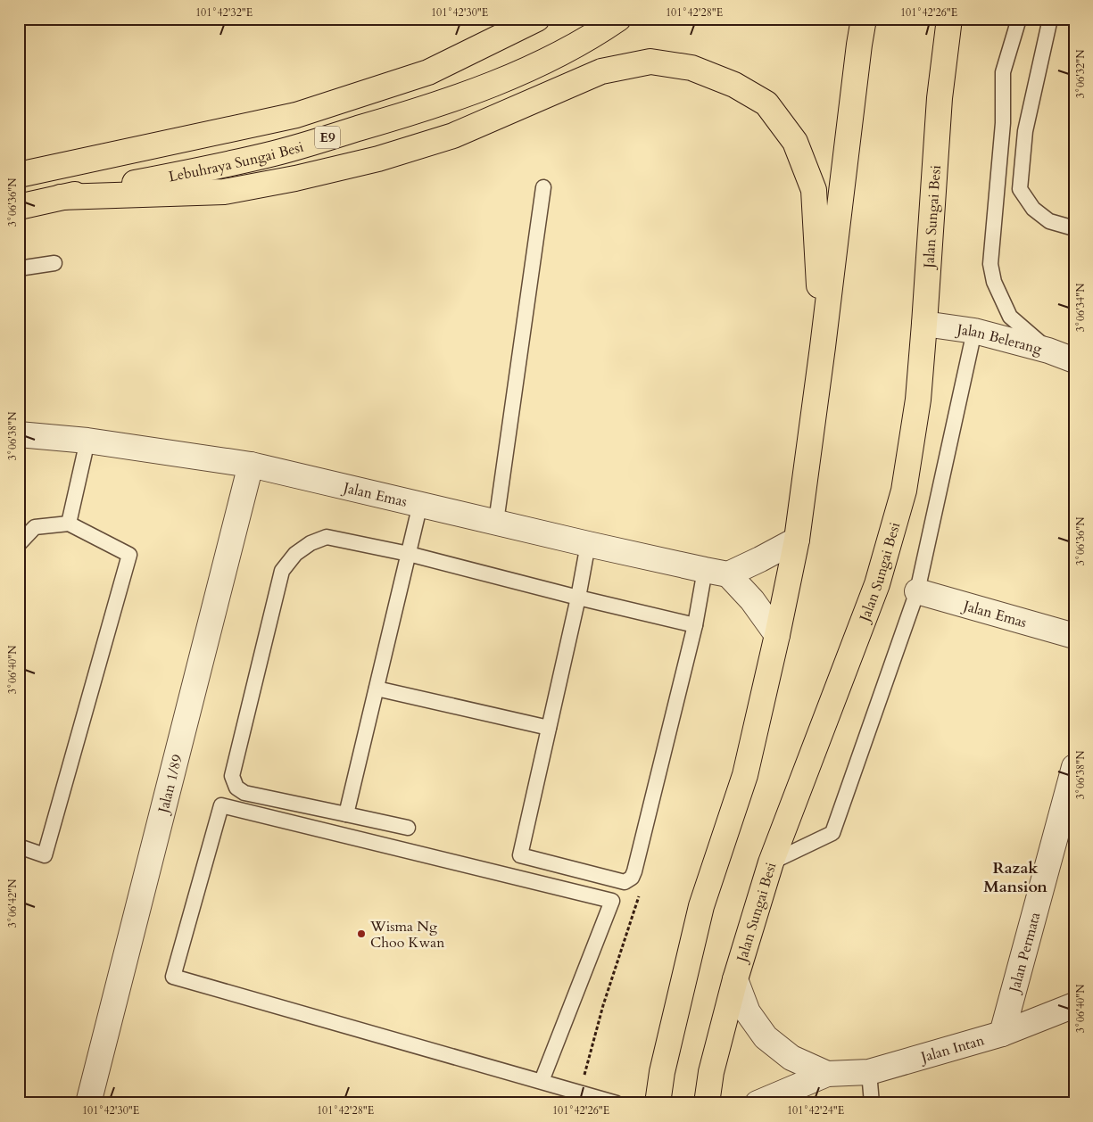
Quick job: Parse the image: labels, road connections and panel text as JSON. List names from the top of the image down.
{
  "streets": {
    "highway": ["E9", "Lebuhraya Sungai Besi", "Jalan Sungai Besi"],
    "street": [
      "Jalan Belerang",
      "Jalan Emas",
      "Jalan 1/89",
      "Jalan Permata",
      "Jalan Intan"
    ]
  },
  "crossings": [
    ["Jalan Sungai Besi", "Jalan Belerang"],
    ["Jalan Sungai Besi", "Jalan Intan"],
    ["Jalan Emas", "Jalan 1/89"],
    ["Jalan Permata", "Jalan Intan"]
  ],
  "districts": ["Razak Mansion"],
  "places": ["Wisma Ng Choo Kwan"],
  "coordinates": [
    "101°42'32\"E",
    "101°42'30\"E",
    "101°42'28\"E",
    "101°42'26\"E",
    "3°06'32\"N",
    "3°06'36\"N",
    "3°06'34\"N",
    "3°06'38\"N",
    "3°06'40\"N",
    "3°06'42\"N",
    "101°42'24\"E"
  ]
}
